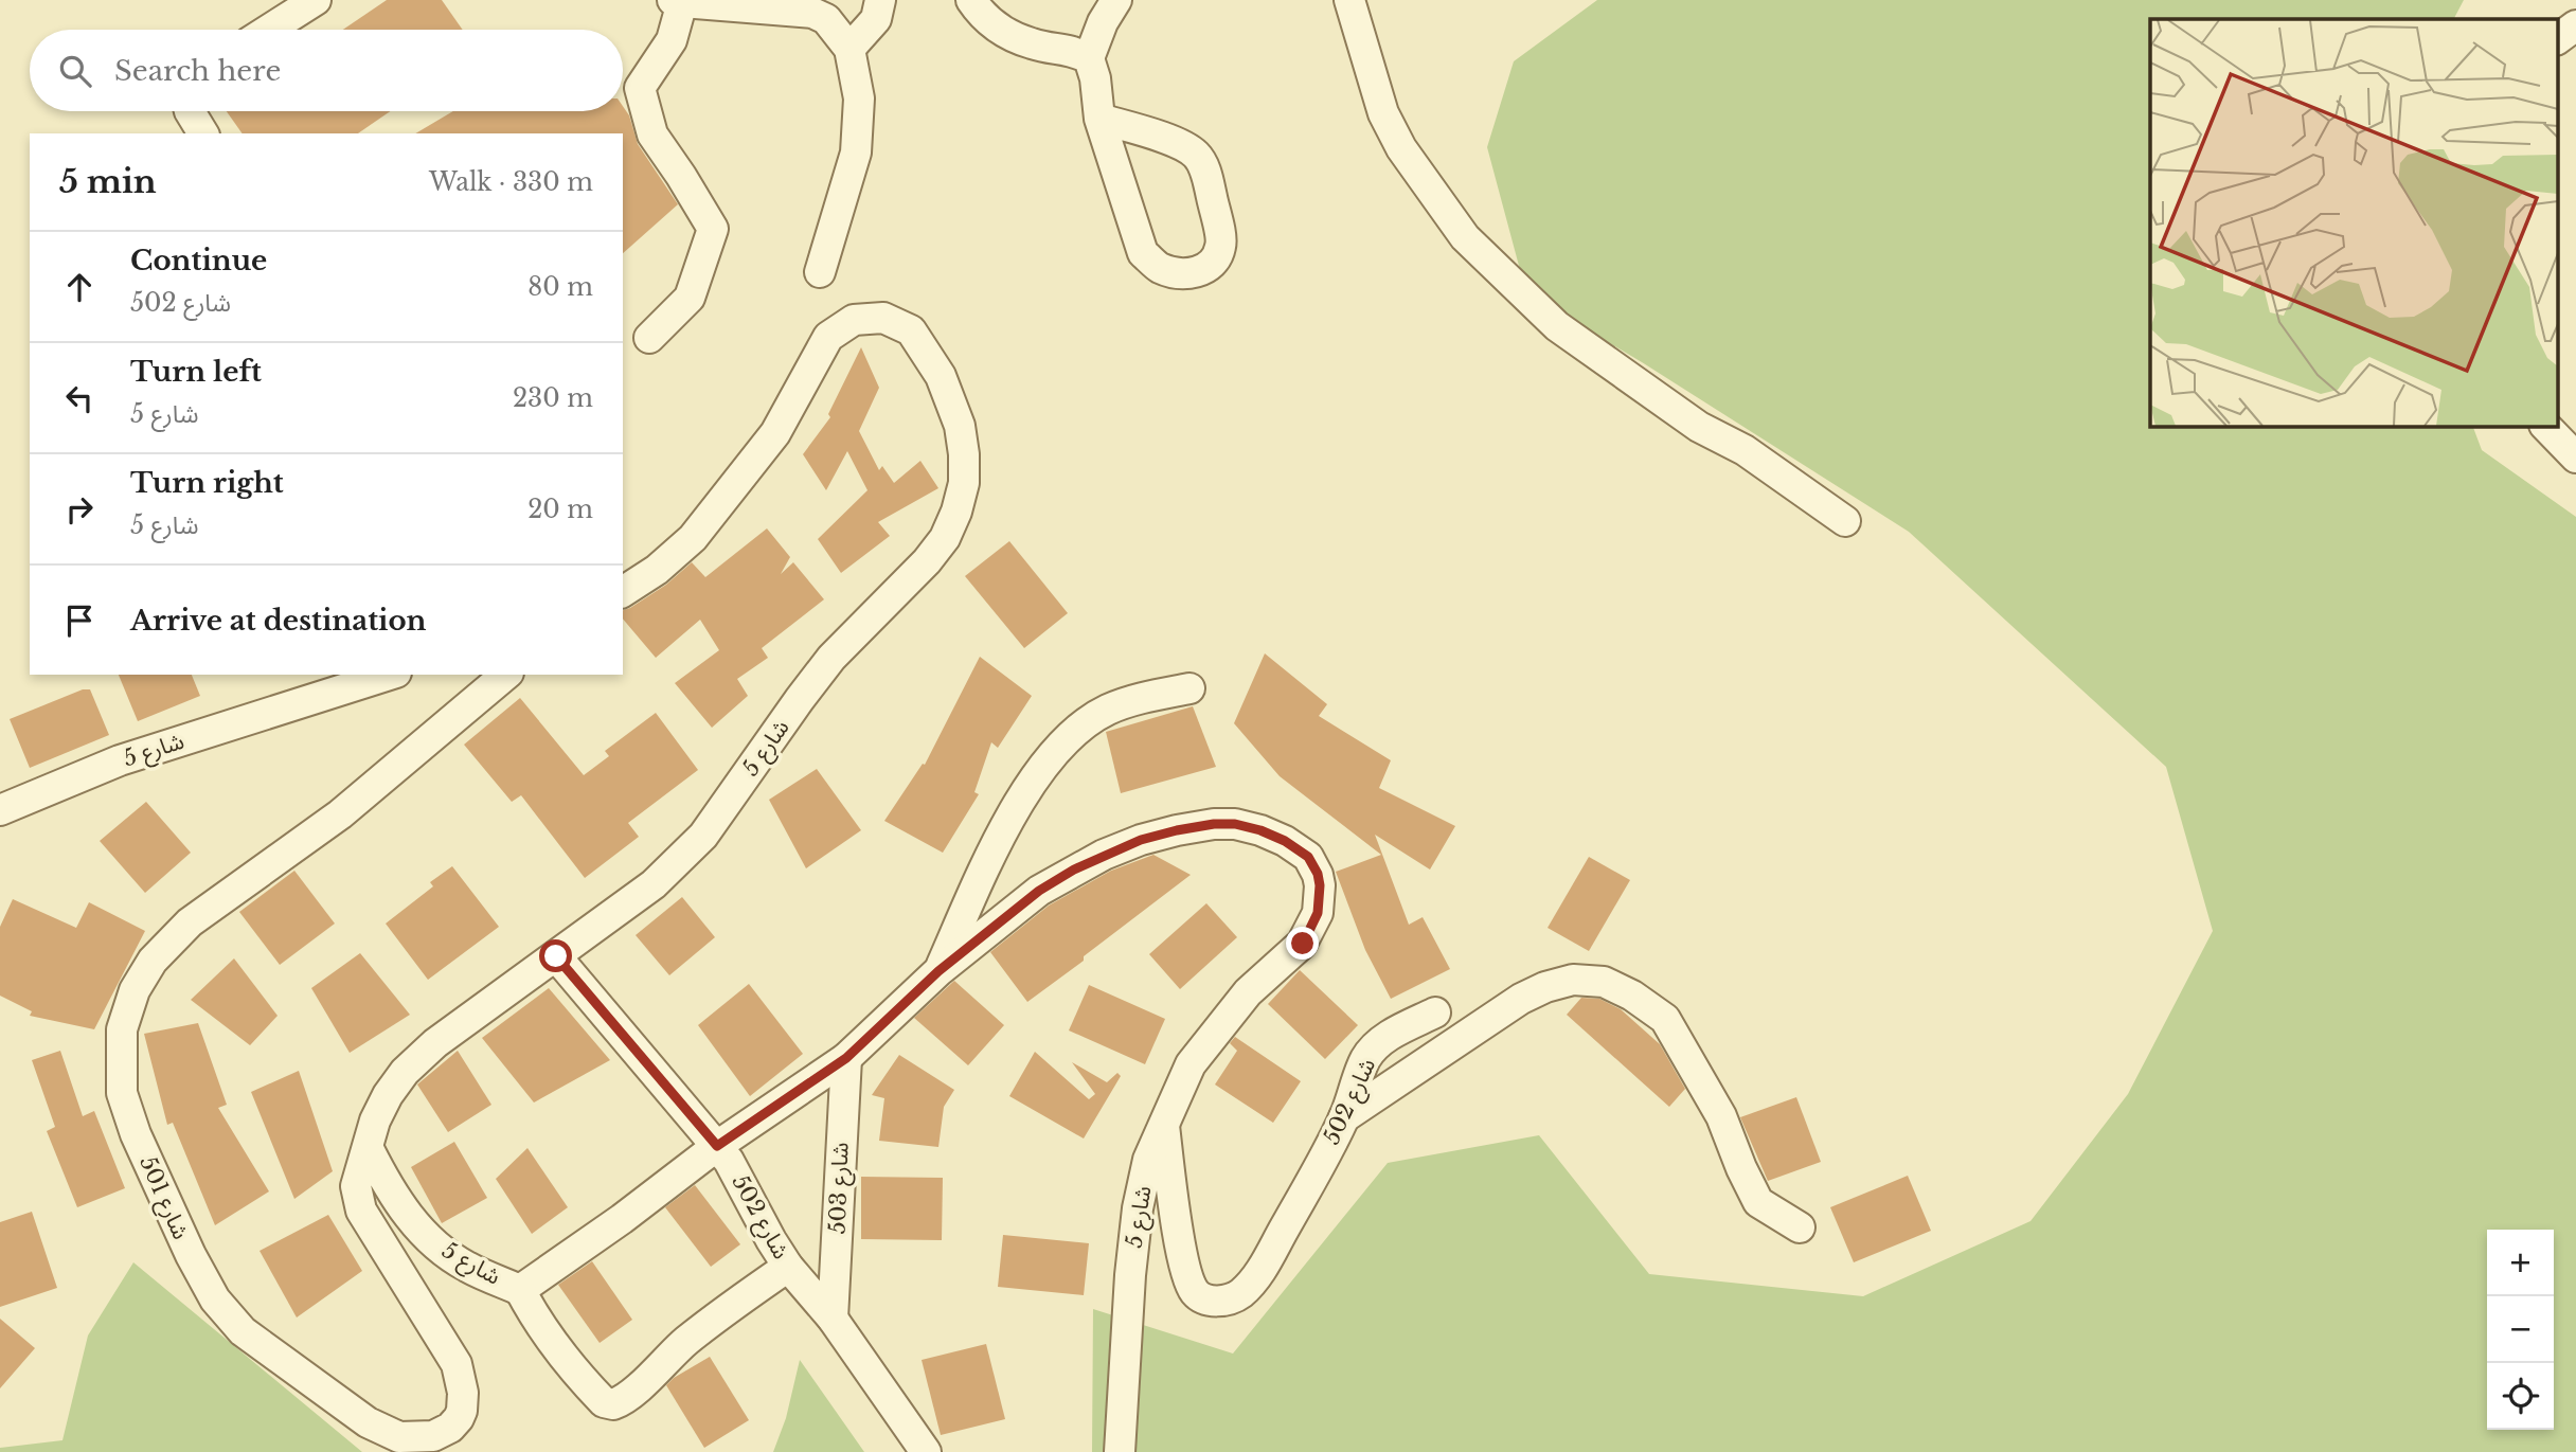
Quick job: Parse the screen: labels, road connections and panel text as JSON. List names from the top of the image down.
{
  "streets": {
    "street": [
      "شارع 5",
      "شارع 502",
      "شارع 503",
      "شارع 501"
    ]
  },
  "crossings": [
    ["شارع 5", "شارع 502"],
    ["شارع 5", "شارع 503"],
    ["شارع 5", "شارع 501"],
    ["شارع 502", "شارع 503"]
  ],
  "page": {
    "search": "Search here",
    "heading": ["5 min", "Walk · 330 m"],
    "list": [
      ["Continue", "شارع 502", "80 m"],
      ["Turn left", "شارع 5", "230 m"],
      ["Turn right", "شارع 5", "20 m"],
      "Arrive at destination"
    ],
    "map_buttons": ["+", "−"]
  }
}
